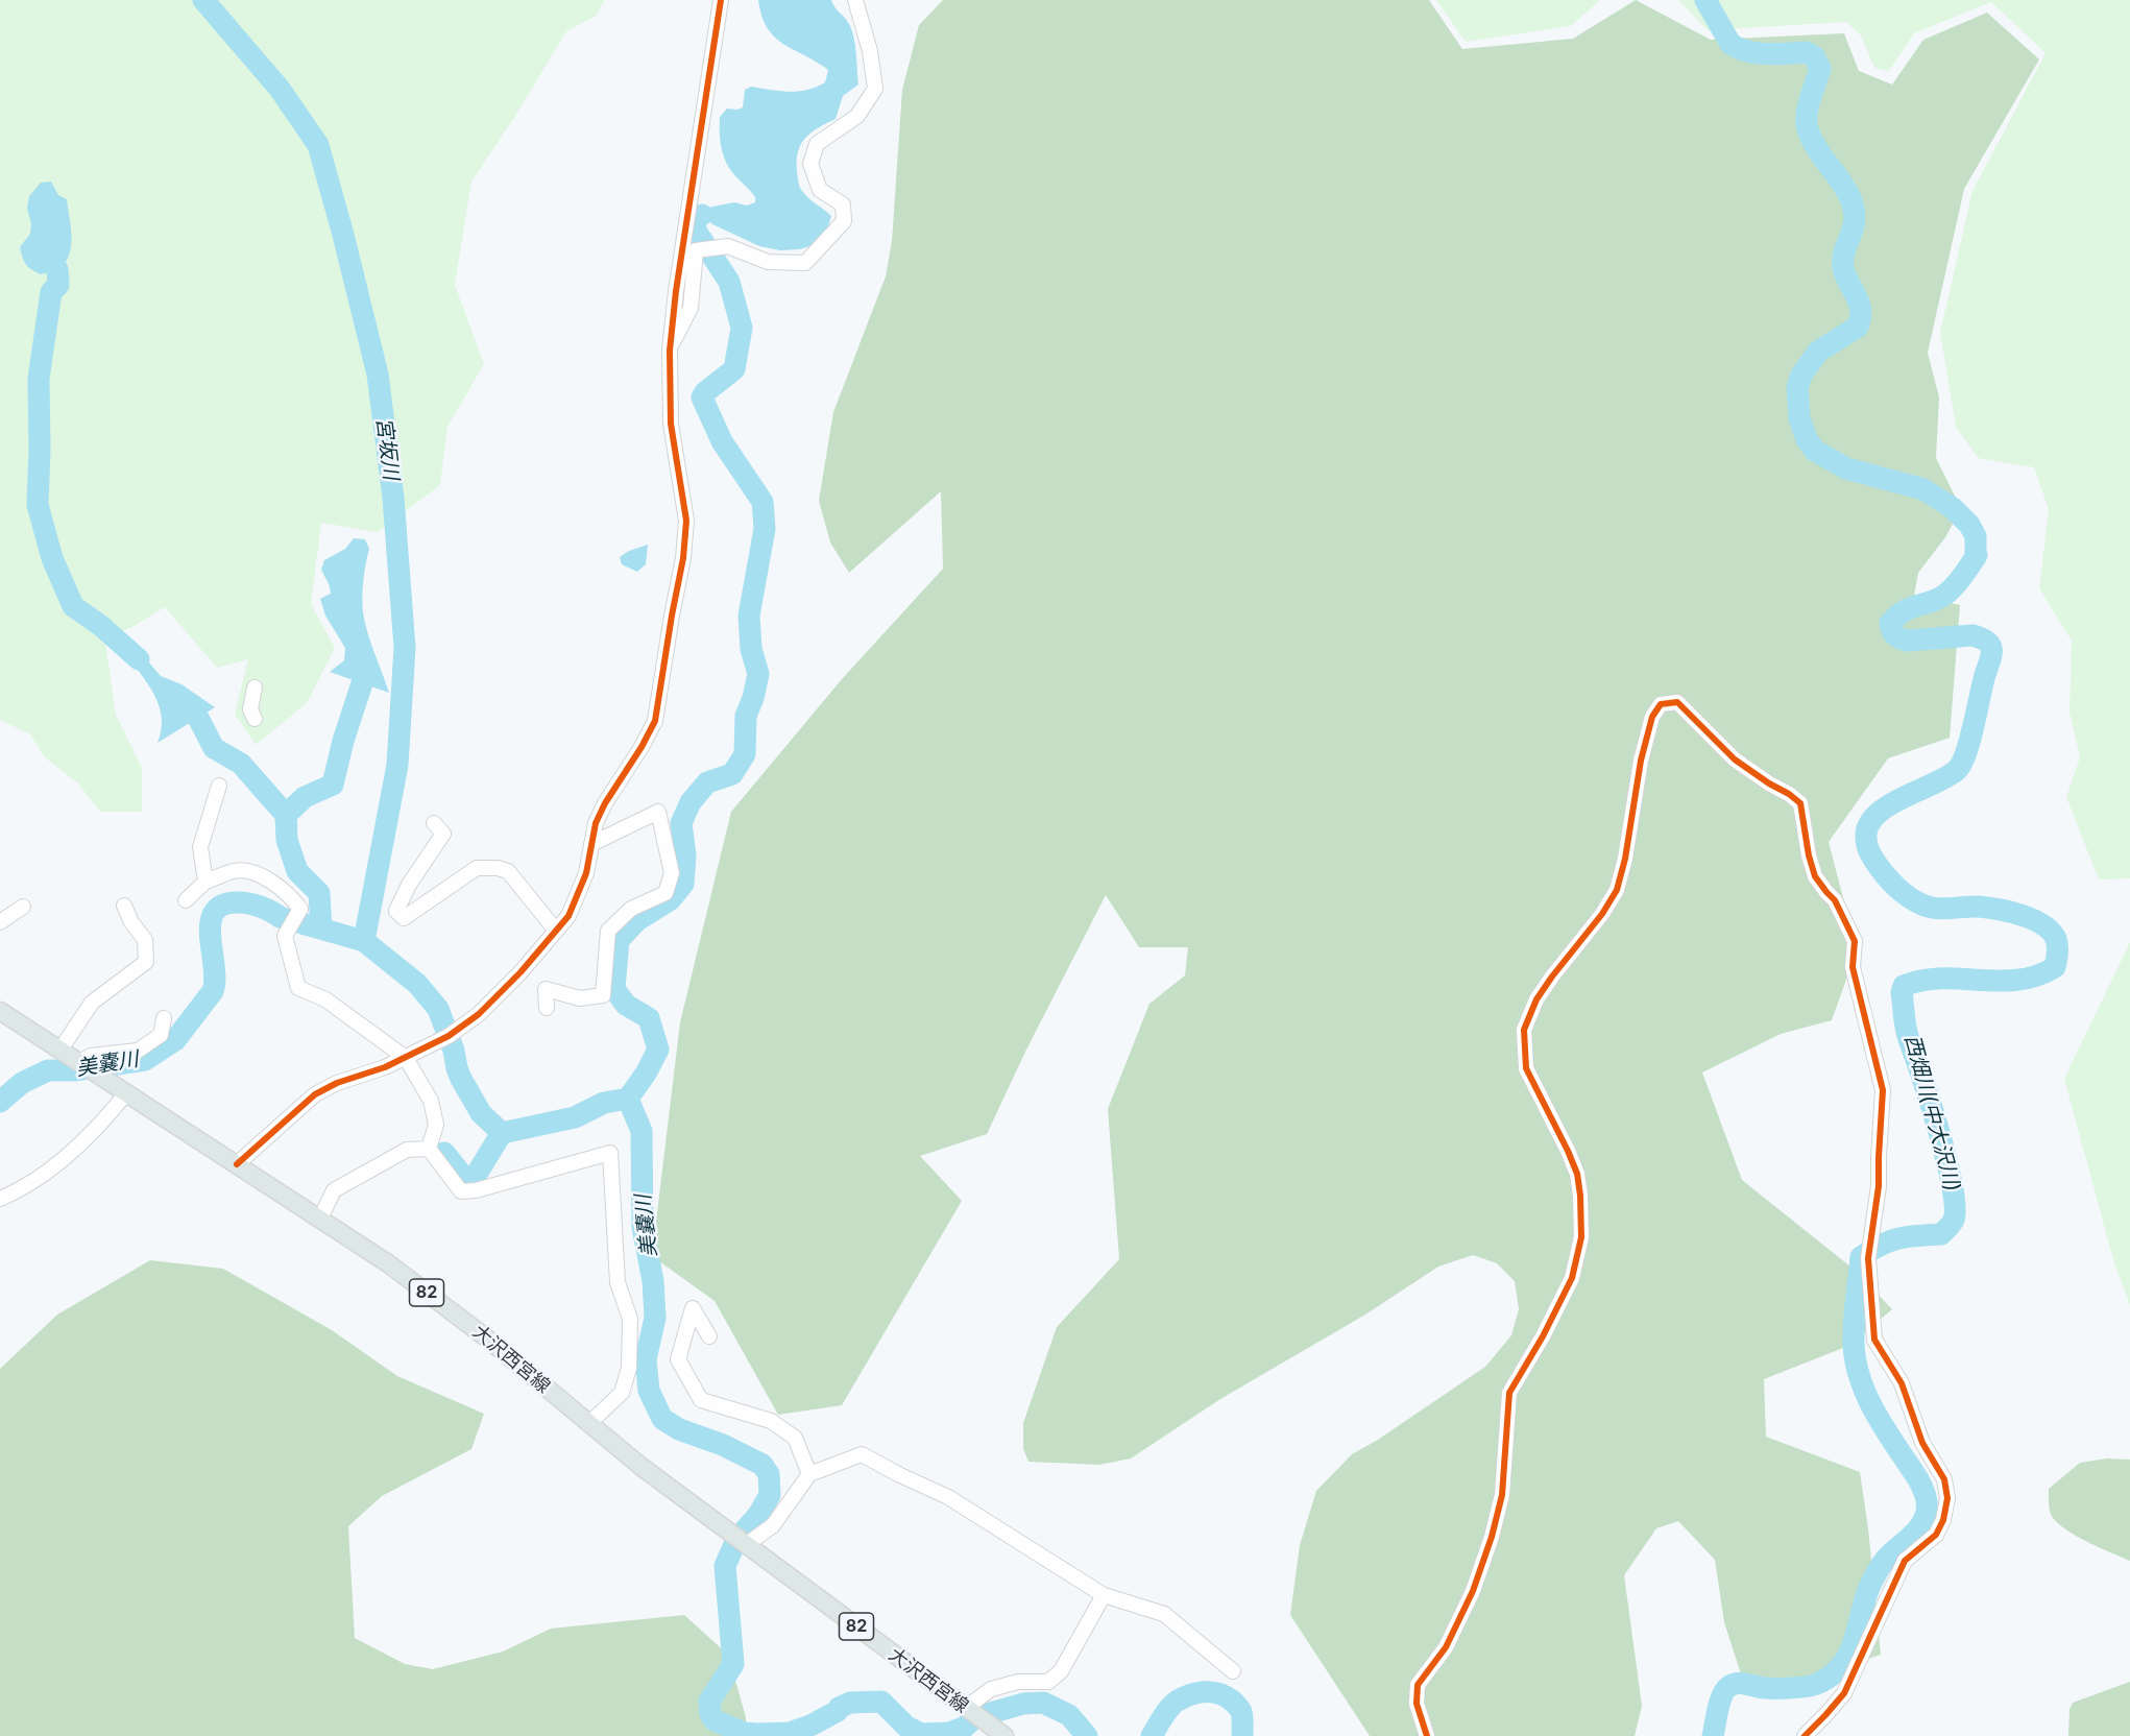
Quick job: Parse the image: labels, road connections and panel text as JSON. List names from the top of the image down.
{
  "streets": {
    "main road": ["82", "大沢西宮線"]
  },
  "water": ["宮坂川", "美嚢川", "西畑川(中大沢川)"]
}
